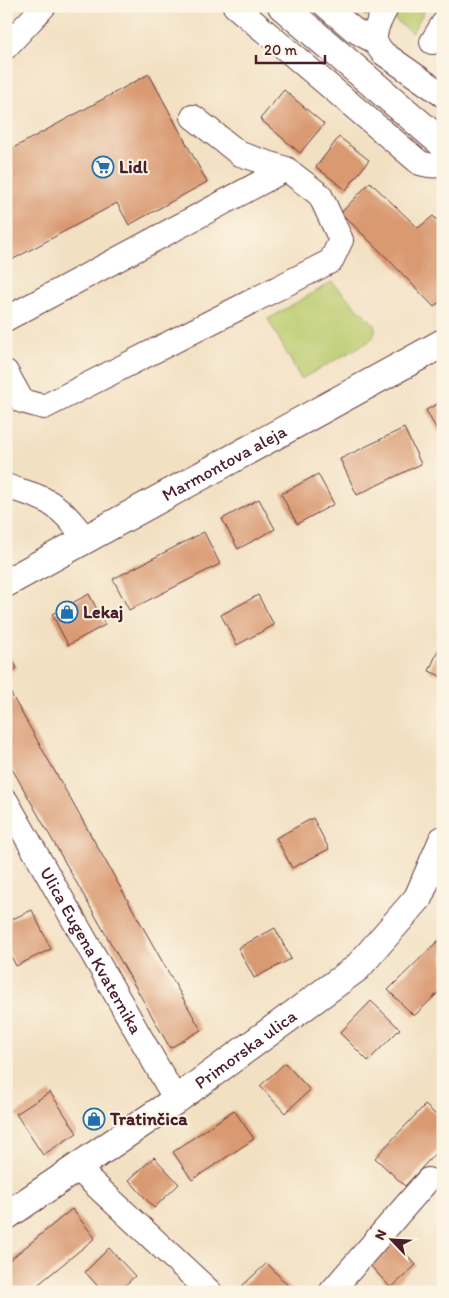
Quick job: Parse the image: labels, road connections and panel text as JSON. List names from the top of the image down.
{
  "streets": {
    "main road": ["Marmontova aleja", "Primorska ulica"],
    "street": ["Ulica Eugena Kvaternika"]
  },
  "crossings": [
    ["Ulica Eugena Kvaternika", "Primorska ulica"]
  ],
  "places": {
    "supermarket": ["Lidl"],
    "shop": ["Lekaj", "Tratinčica"]
  },
  "scale_bar": "20 m",
  "north": "top left"
}
